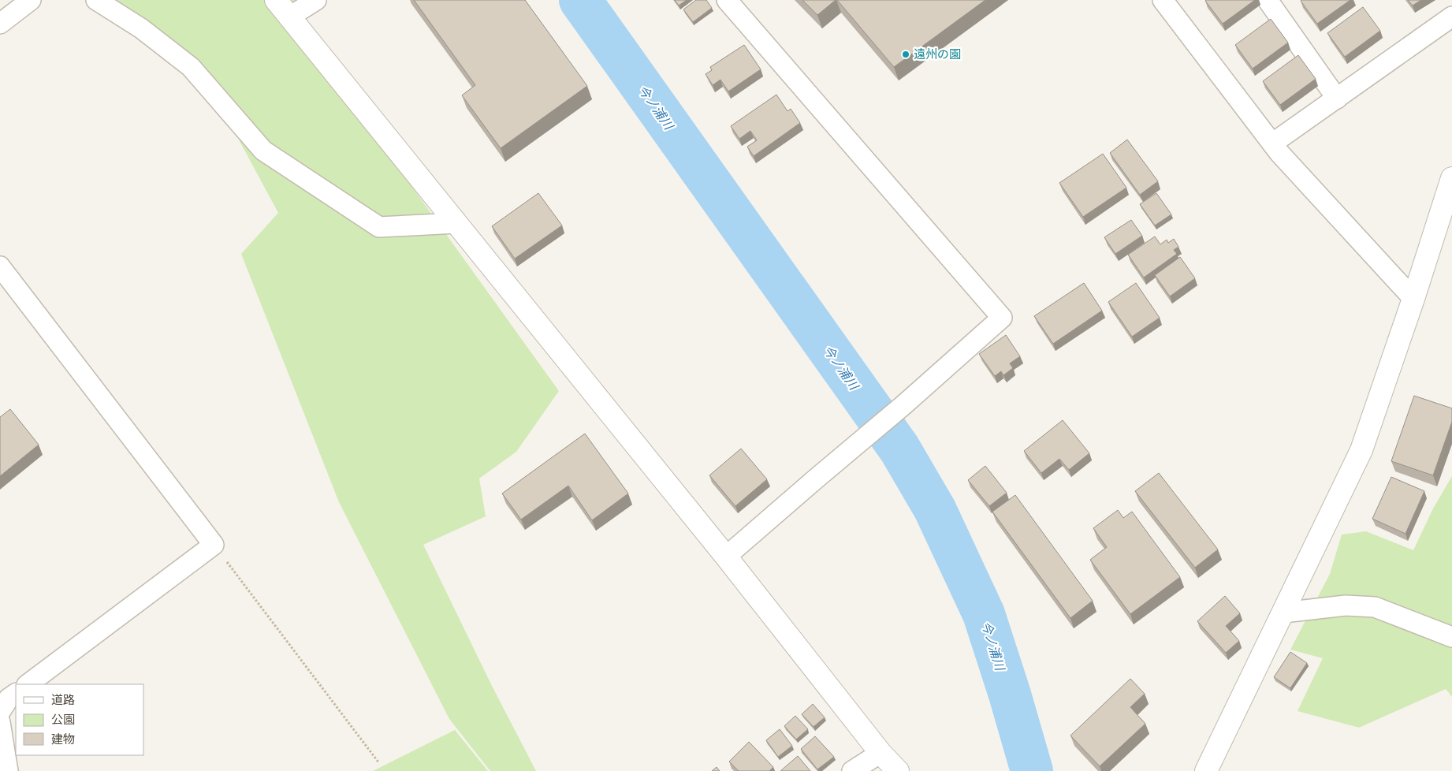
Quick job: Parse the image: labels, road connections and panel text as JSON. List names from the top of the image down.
{
  "water": ["今ノ浦川"],
  "places": ["遠州の園"],
  "legend": ["道路", "公園", "建物"]
}
